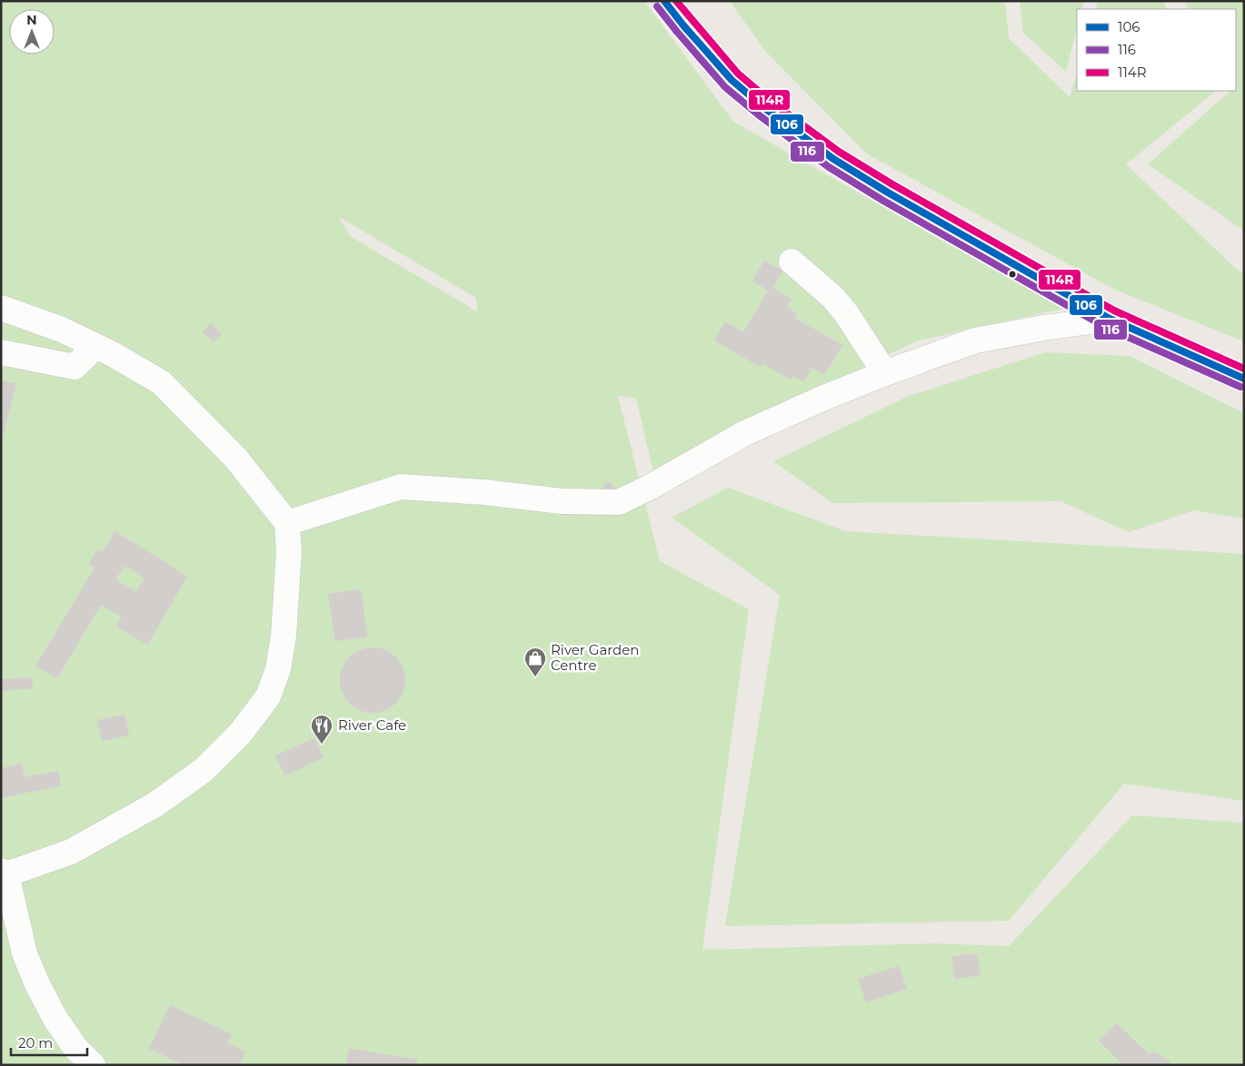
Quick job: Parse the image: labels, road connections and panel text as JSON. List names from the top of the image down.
{
  "places": {
    "shop": ["River Garden Centre"],
    "restaurant": ["River Cafe"]
  },
  "lines": ["transit line 106", "transit line 114R", "transit line 116"],
  "legend": ["106", "116", "114R"],
  "scale_bar": "20 m",
  "north": "top"
}
